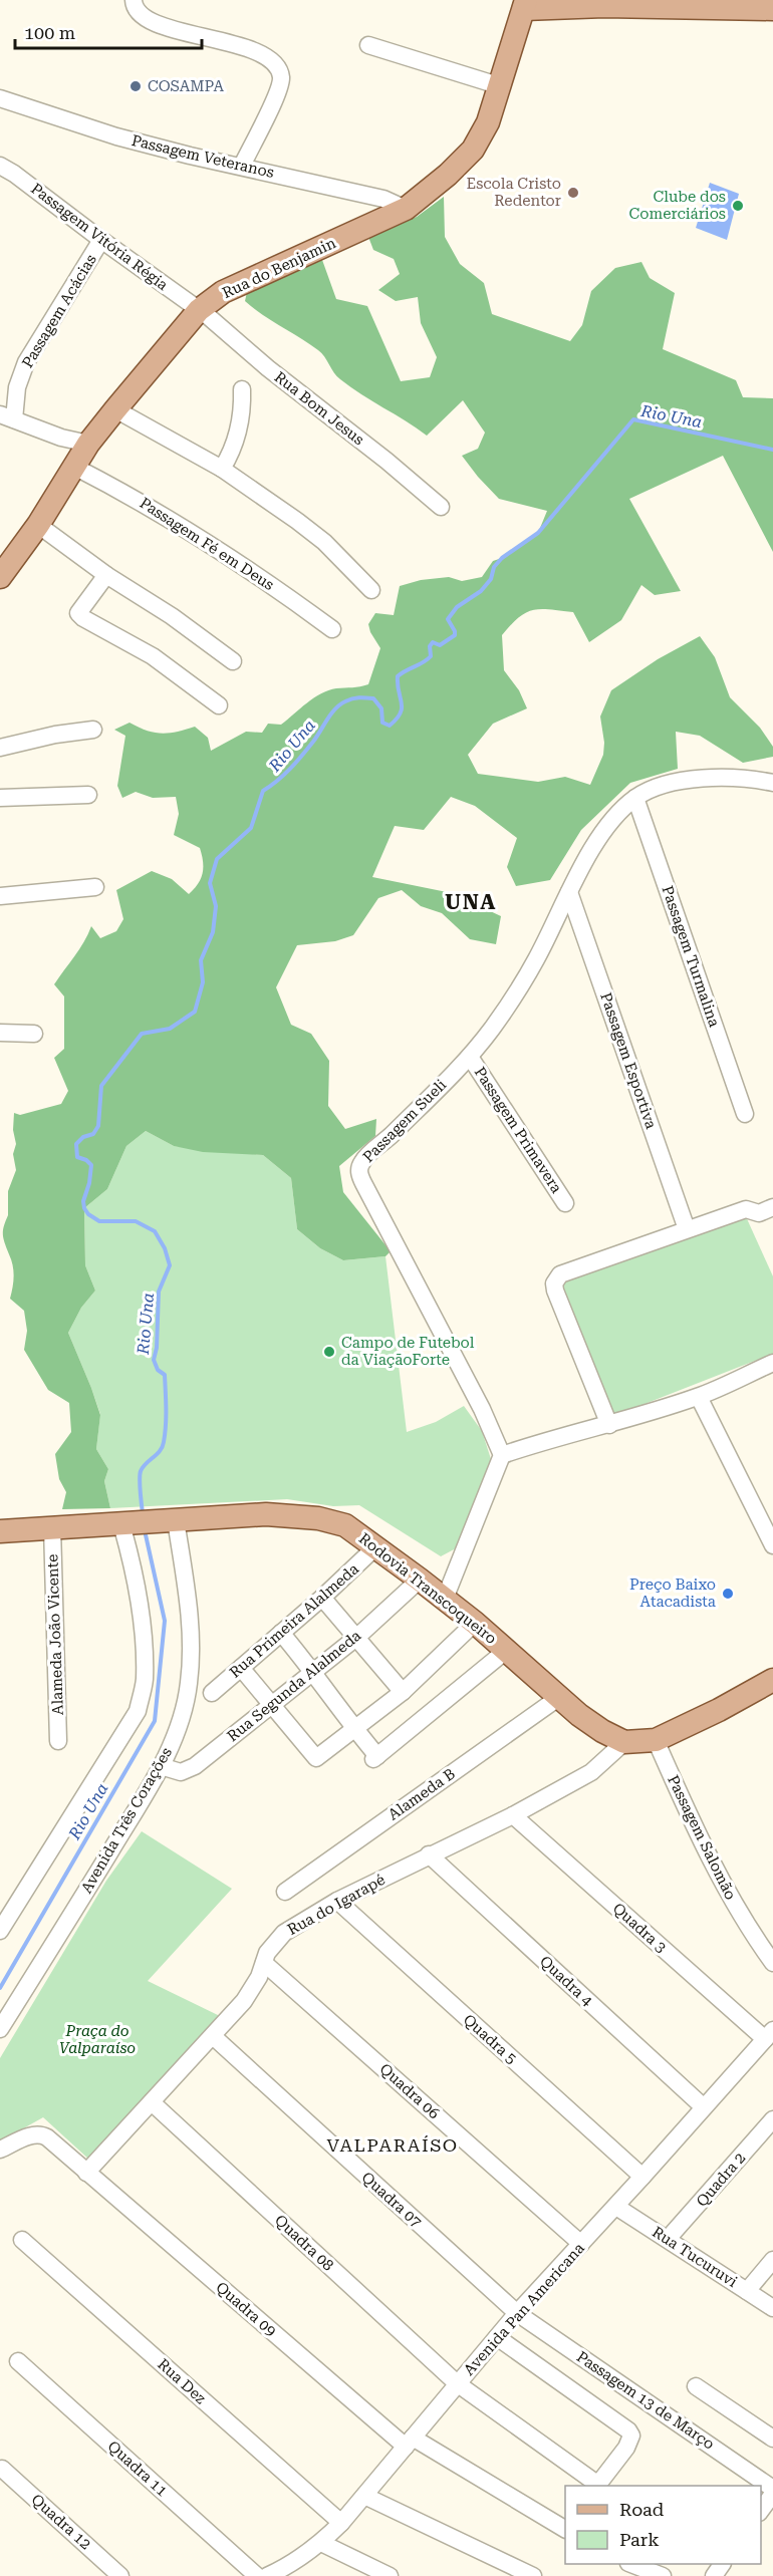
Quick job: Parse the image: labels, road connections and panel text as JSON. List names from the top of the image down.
{
  "streets": {
    "main road": ["Rua do Benjamin", "Rodovia Transcoqueiro"],
    "street": [
      "Passagem Veteranos",
      "Passagem Vitória Régia",
      "Passagem Acácias",
      "Rua Bom Jesus",
      "Passagem Fé em Deus",
      "Passagem Turmalina",
      "Passagem Esportiva",
      "Passagem Sueli",
      "Passagem Primavera",
      "Rua Primeira Alalmeda",
      "Alameda João Vicente",
      "Rua Segunda Alalmeda",
      "Alameda B",
      "Avenida Três Corações",
      "Passagem Salomão",
      "Rua do Igarapé",
      "Quadra 3",
      "Quadra 4",
      "Quadra 5",
      "Quadra 06",
      "Quadra 2",
      "Quadra 07",
      "Quadra 08",
      "Rua Tucuruvi",
      "Quadra 09",
      "Avenida Pan Americana",
      "Rua Dez",
      "Passagem 13 de Março",
      "Quadra 11",
      "Quadra 12"
    ]
  },
  "crossings": [
    ["Passagem Veteranos", "Rua do Benjamin"],
    ["Passagem Vitória Régia", "Rua do Benjamin"],
    ["Passagem Vitória Régia", "Passagem Acácias"],
    ["Passagem Vitória Régia", "Rua Bom Jesus"],
    ["Rua do Benjamin", "Rua Bom Jesus"],
    ["Rua do Benjamin", "Passagem Fé em Deus"],
    ["Passagem Turmalina", "Passagem Sueli"],
    ["Passagem Esportiva", "Passagem Sueli"],
    ["Passagem Sueli", "Passagem Primavera"],
    ["Rodovia Transcoqueiro", "Rua Primeira Alalmeda"],
    ["Rodovia Transcoqueiro", "Alameda João Vicente"],
    ["Rodovia Transcoqueiro", "Rua Segunda Alalmeda"],
    ["Rodovia Transcoqueiro", "Alameda B"],
    ["Rodovia Transcoqueiro", "Avenida Três Corações"],
    ["Rodovia Transcoqueiro", "Rua do Igarapé"],
    ["Rua Segunda Alalmeda", "Avenida Três Corações"],
    ["Rua do Igarapé", "Quadra 3"],
    ["Rua do Igarapé", "Quadra 4"],
    ["Rua do Igarapé", "Quadra 5"],
    ["Rua do Igarapé", "Quadra 06"],
    ["Rua do Igarapé", "Quadra 07"],
    ["Rua do Igarapé", "Quadra 08"],
    ["Rua do Igarapé", "Quadra 09"],
    ["Quadra 3", "Avenida Pan Americana"],
    ["Quadra 4", "Avenida Pan Americana"],
    ["Quadra 5", "Avenida Pan Americana"],
    ["Quadra 06", "Avenida Pan Americana"],
    ["Quadra 2", "Rua Tucuruvi"],
    ["Quadra 07", "Avenida Pan Americana"],
    ["Quadra 07", "Passagem 13 de Março"],
    ["Quadra 08", "Avenida Pan Americana"],
    ["Rua Tucuruvi", "Avenida Pan Americana"],
    ["Quadra 09", "Avenida Pan Americana"],
    ["Avenida Pan Americana", "Rua Dez"],
    ["Avenida Pan Americana", "Passagem 13 de Março"]
  ],
  "districts": ["UNA", "VALPARAÍSO"],
  "water": ["Rio Una"],
  "parks": ["Praça do Valparaíso"],
  "places": [
    "COSAMPA",
    "Escola Cristo Redentor",
    "Clube dos Comerciários",
    "Campo de Futebol da ViaçãoForte",
    "Preço Baixo Atacadista"
  ],
  "legend": ["Road", "Park"],
  "scale_bar": "100 m"
}
